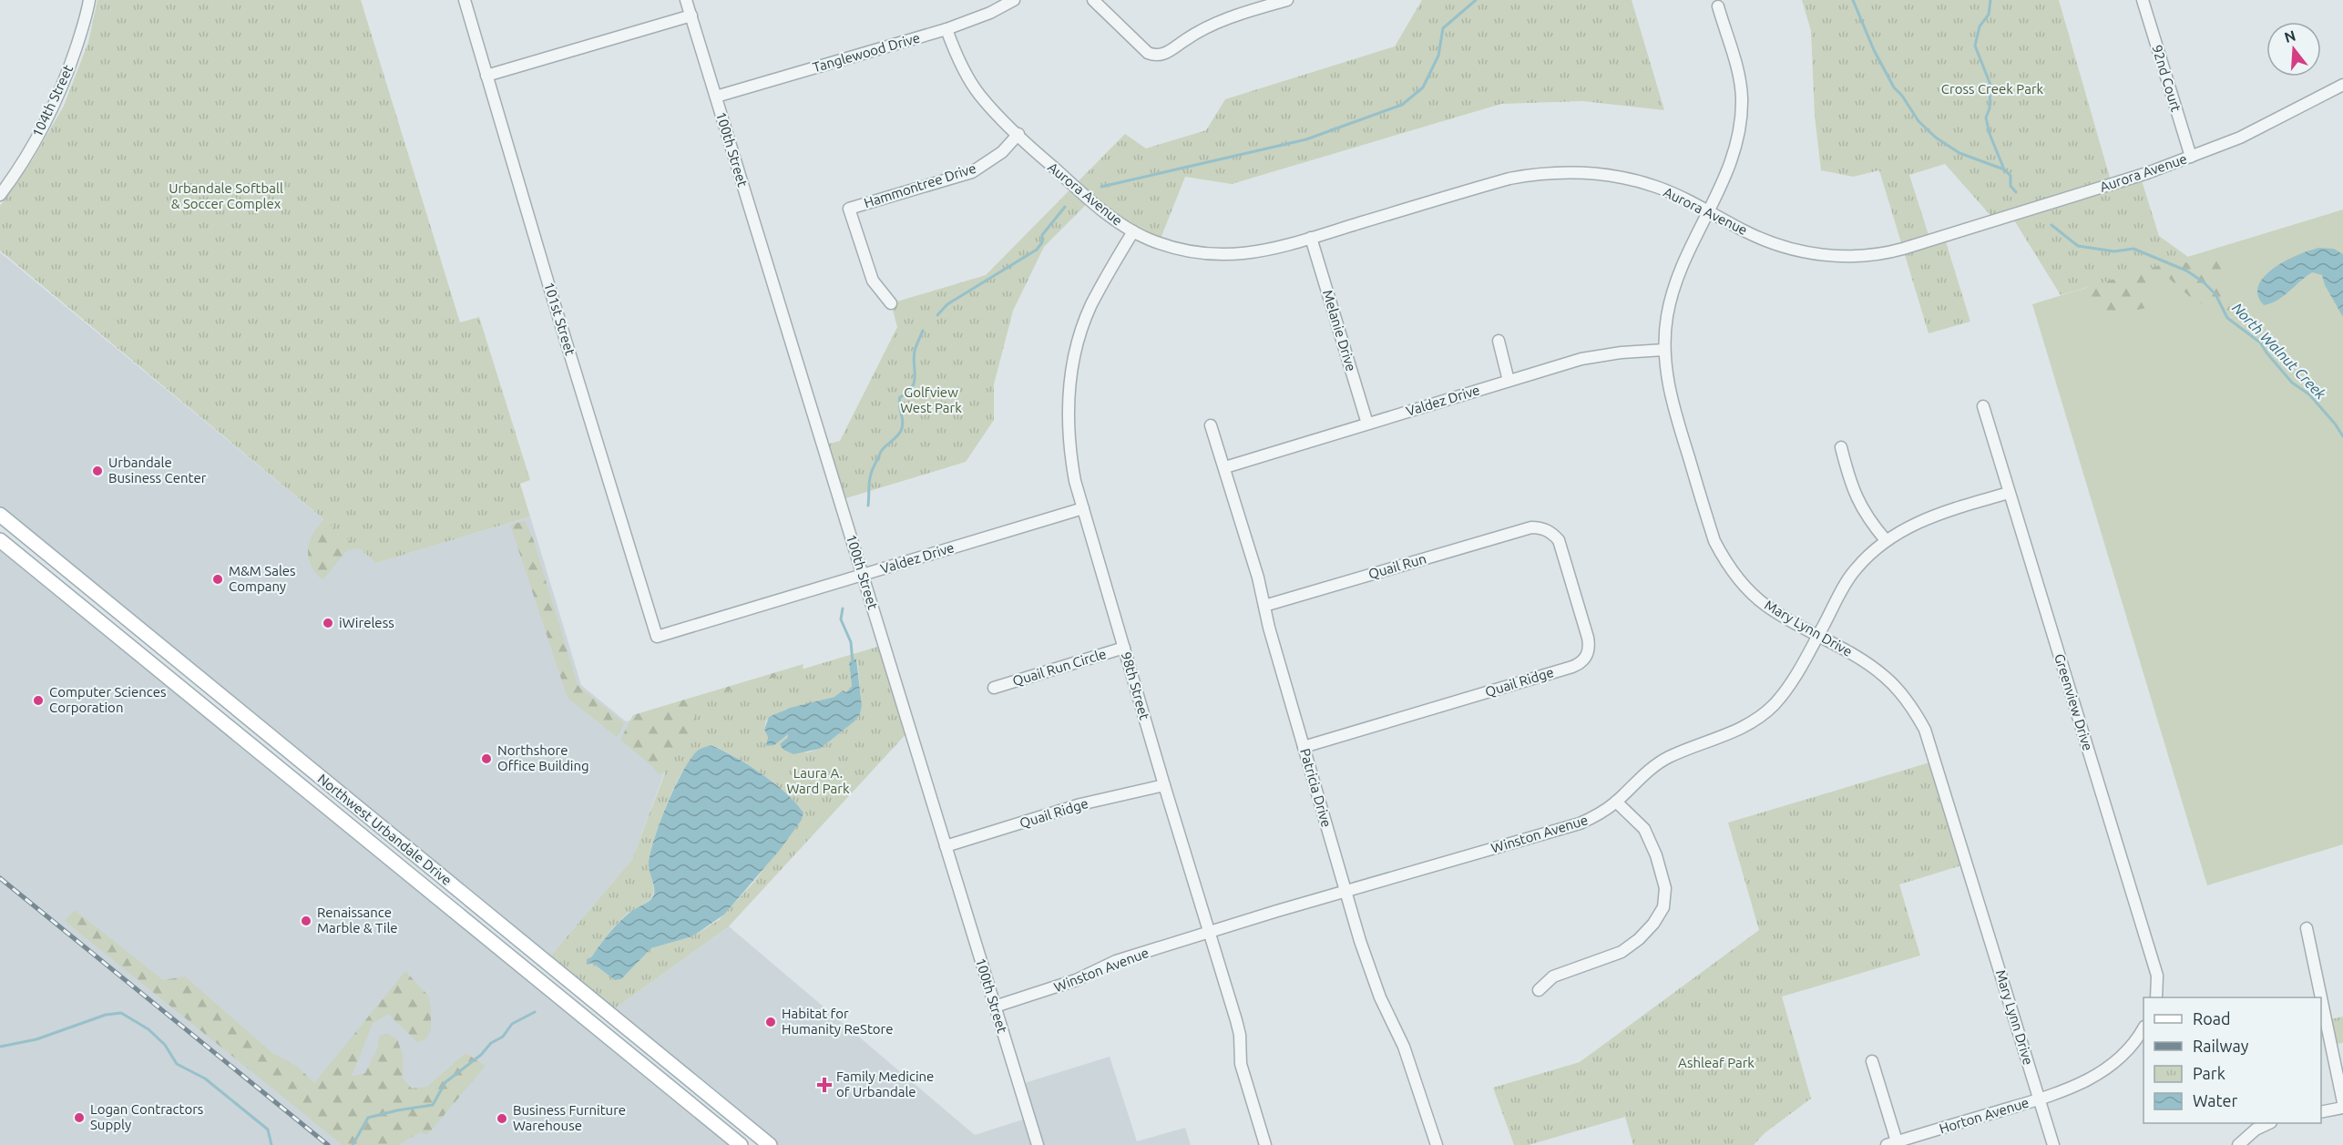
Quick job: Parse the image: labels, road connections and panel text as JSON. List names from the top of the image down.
{
  "streets": {
    "main road": ["Northwest Urbandale Drive"],
    "street": [
      "Tanglewood Drive",
      "92nd Court",
      "104th Street",
      "100th Street",
      "Aurora Avenue",
      "Hammontree Drive",
      "101st Street",
      "Melanie Drive",
      "Valdez Drive",
      "Quail Run",
      "Mary Lynn Drive",
      "Quail Run Circle",
      "Quail Ridge",
      "98th Street",
      "Greenview Drive",
      "Patricia Drive",
      "Winston Avenue",
      "Horton Avenue"
    ]
  },
  "crossings": [
    ["Tanglewood Drive", "100th Street"],
    ["Tanglewood Drive", "Aurora Avenue"],
    ["92nd Court", "Aurora Avenue"],
    ["100th Street", "Valdez Drive"],
    ["100th Street", "Quail Ridge"],
    ["100th Street", "Winston Avenue"],
    ["Aurora Avenue", "Hammontree Drive"],
    ["Aurora Avenue", "Melanie Drive"],
    ["Aurora Avenue", "Mary Lynn Drive"],
    ["Aurora Avenue", "98th Street"],
    ["101st Street", "Valdez Drive"],
    ["Melanie Drive", "Valdez Drive"],
    ["Valdez Drive", "Mary Lynn Drive"],
    ["Valdez Drive", "98th Street"],
    ["Valdez Drive", "Patricia Drive"],
    ["Quail Run", "Quail Ridge"],
    ["Quail Run", "Patricia Drive"],
    ["Mary Lynn Drive", "Winston Avenue"],
    ["Mary Lynn Drive", "Horton Avenue"],
    ["Quail Run Circle", "98th Street"],
    ["Quail Ridge", "98th Street"],
    ["Quail Ridge", "Patricia Drive"],
    ["98th Street", "Winston Avenue"],
    ["Greenview Drive", "Winston Avenue"],
    ["Patricia Drive", "Winston Avenue"]
  ],
  "water": ["North Walnut Creek"],
  "parks": [
    "Cross Creek Park",
    "Urbandale Softball & Soccer Complex",
    "Golfview West Park",
    "Laura A. Ward Park",
    "Ashleaf Park"
  ],
  "places": {
    "other": [
      "Urbandale Business Center",
      "M&M Sales Company",
      "iWireless",
      "Computer Sciences Corporation",
      "Northshore Office Building",
      "Renaissance Marble & Tile",
      "Habitat for Humanity ReStore",
      "Logan Contractors Supply",
      "Business Furniture Warehouse"
    ],
    "health": ["Family Medicine of Urbandale"]
  },
  "legend": [
    "Road",
    "Railway",
    "Park",
    "Water"
  ],
  "north": "top"
}
